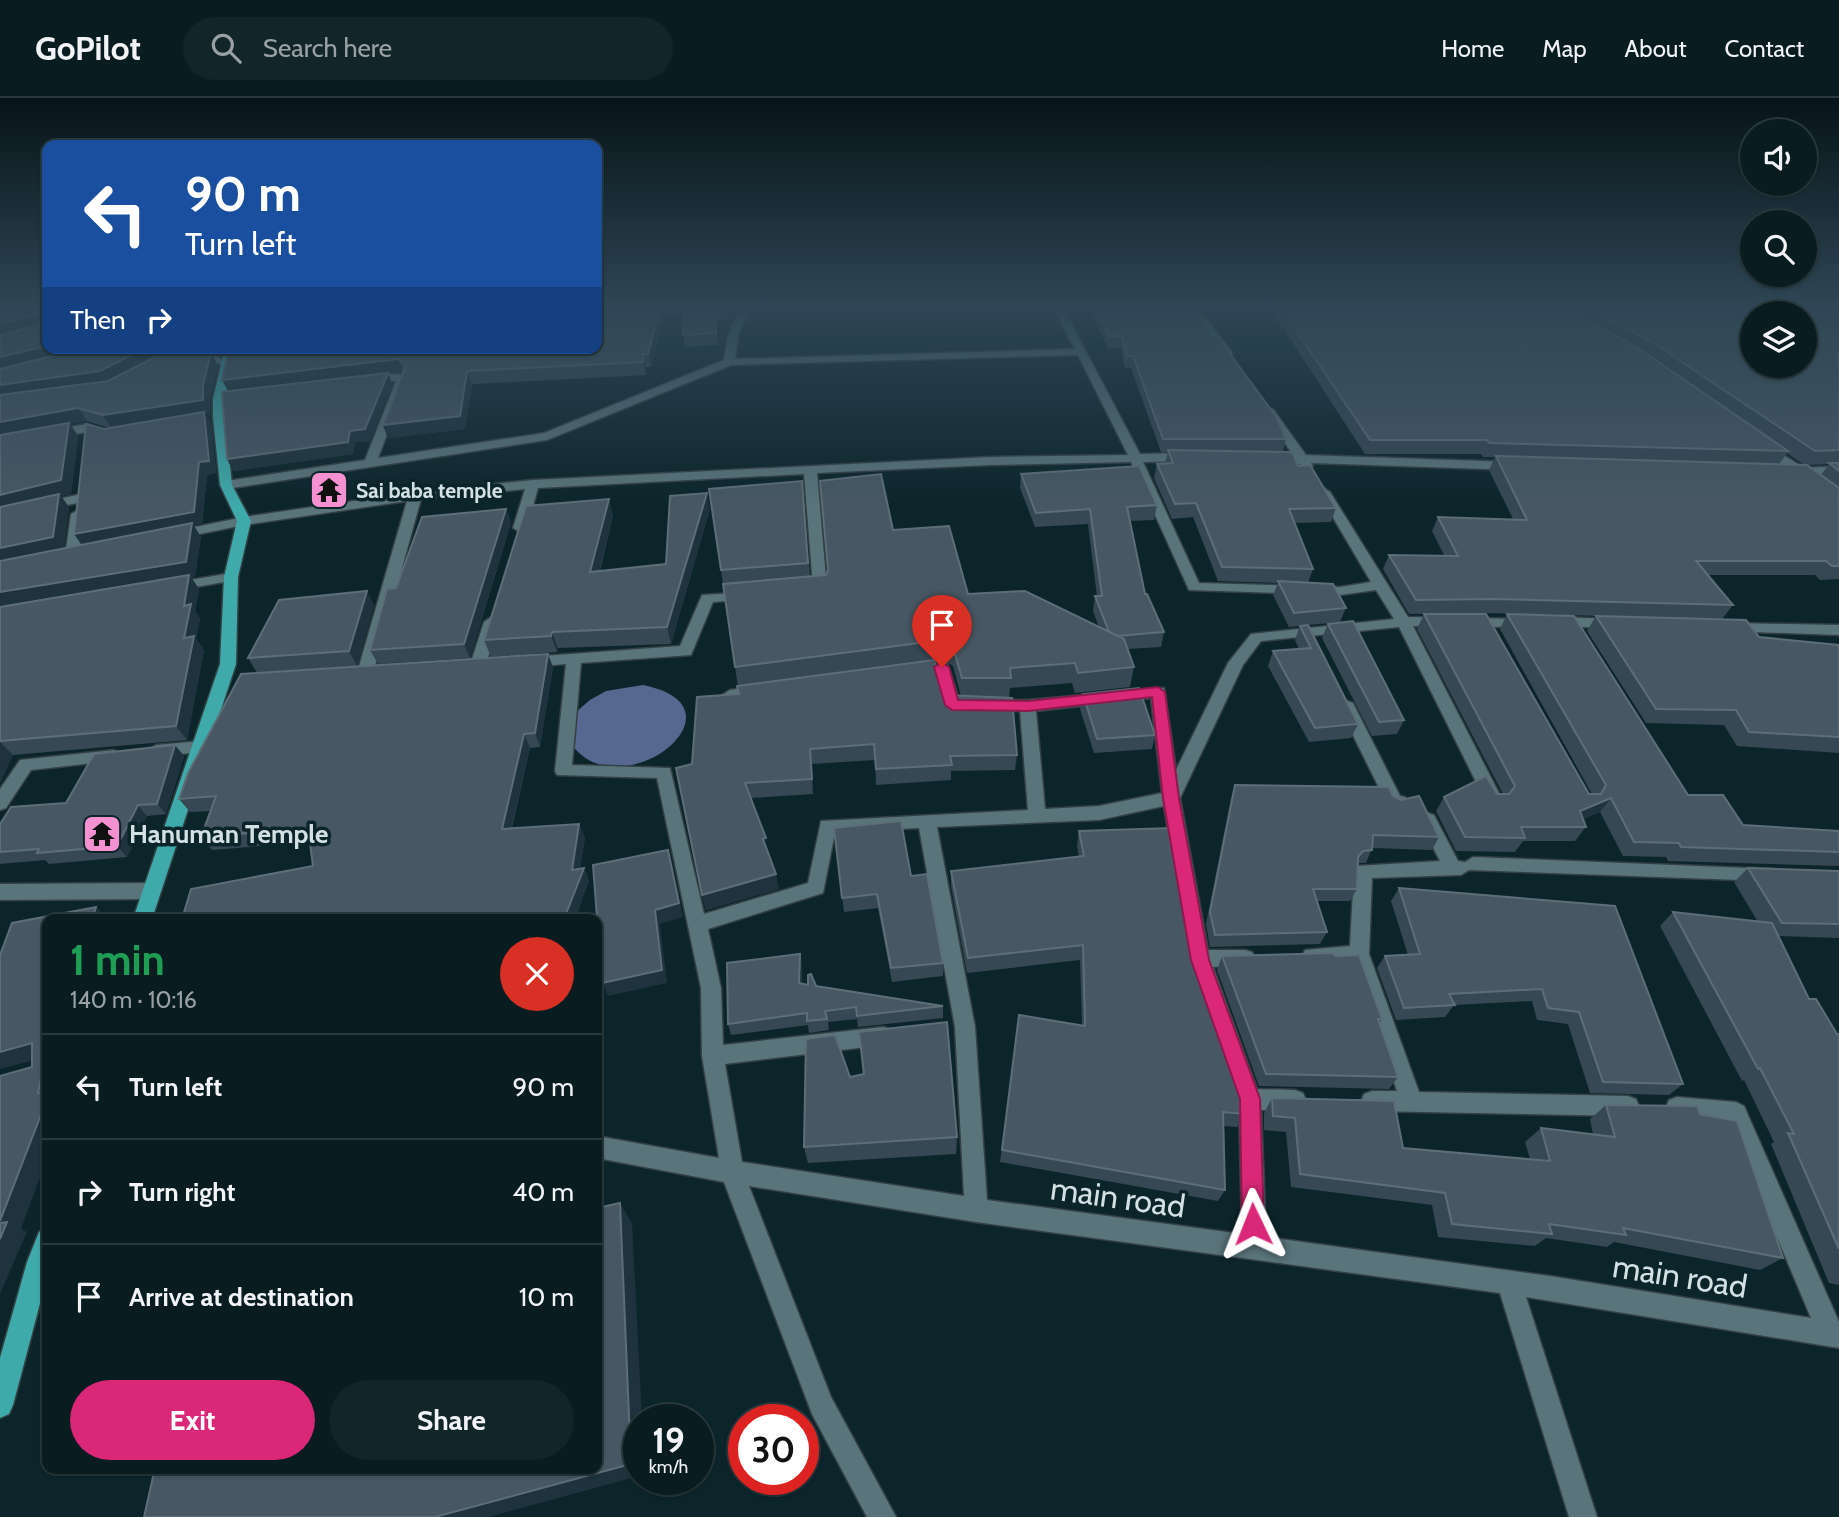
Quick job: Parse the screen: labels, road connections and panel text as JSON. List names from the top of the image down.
{
  "streets": {
    "street": ["main road"]
  },
  "places": {
    "temple": ["Sai baba temple", "Hanuman Temple"]
  },
  "page": {
    "header": "GoPilot",
    "search": "Search here",
    "nav": [
      "Home",
      "Map",
      "About",
      "Contact"
    ],
    "turn": ["90 m", "Turn left"],
    "then": "Then",
    "heading": ["1 min", "140 m · 10:16"],
    "list": [
      {
        "name": "Turn left",
        "value": "90 m"
      },
      {
        "name": "Turn right",
        "value": "40 m"
      },
      {
        "name": "Arrive at destination",
        "value": "10 m"
      }
    ],
    "buttons": ["Exit", "Share"],
    "speed": "19 km/h",
    "limit": "30"
  }
}
